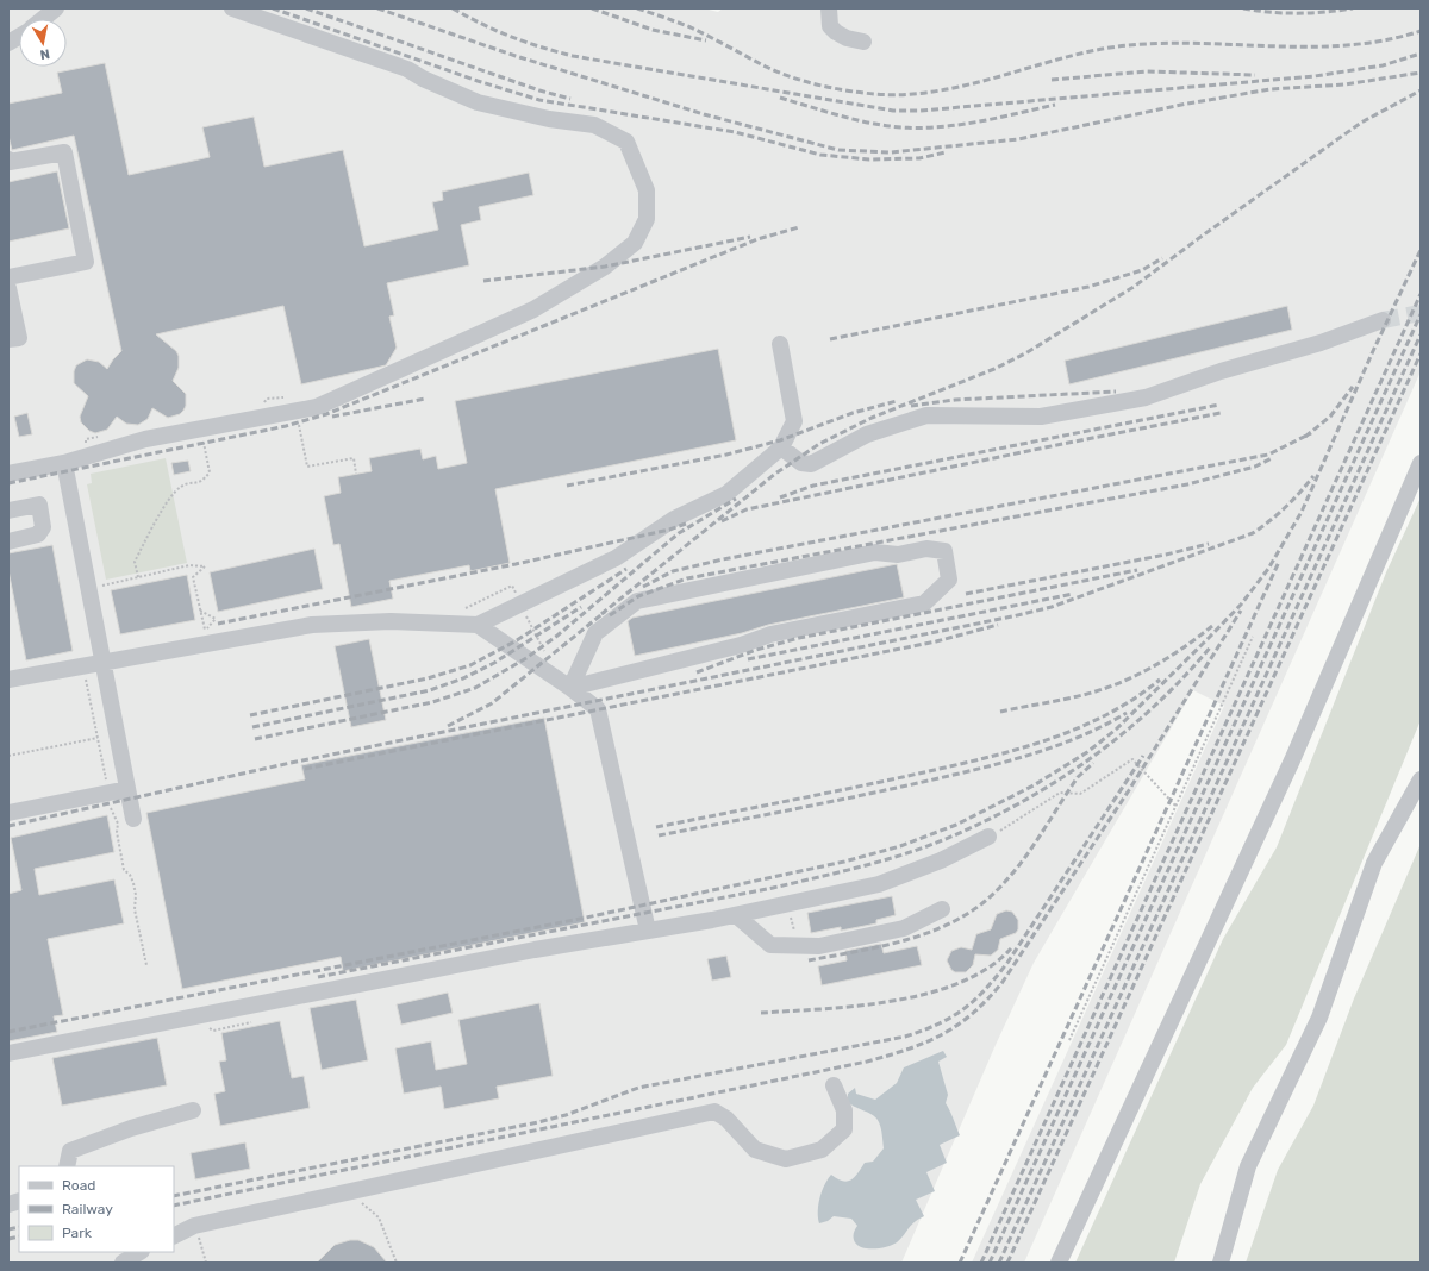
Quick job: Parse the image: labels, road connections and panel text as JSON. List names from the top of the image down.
{
  "legend": ["Road", "Railway", "Park"],
  "north": "bottom"
}
